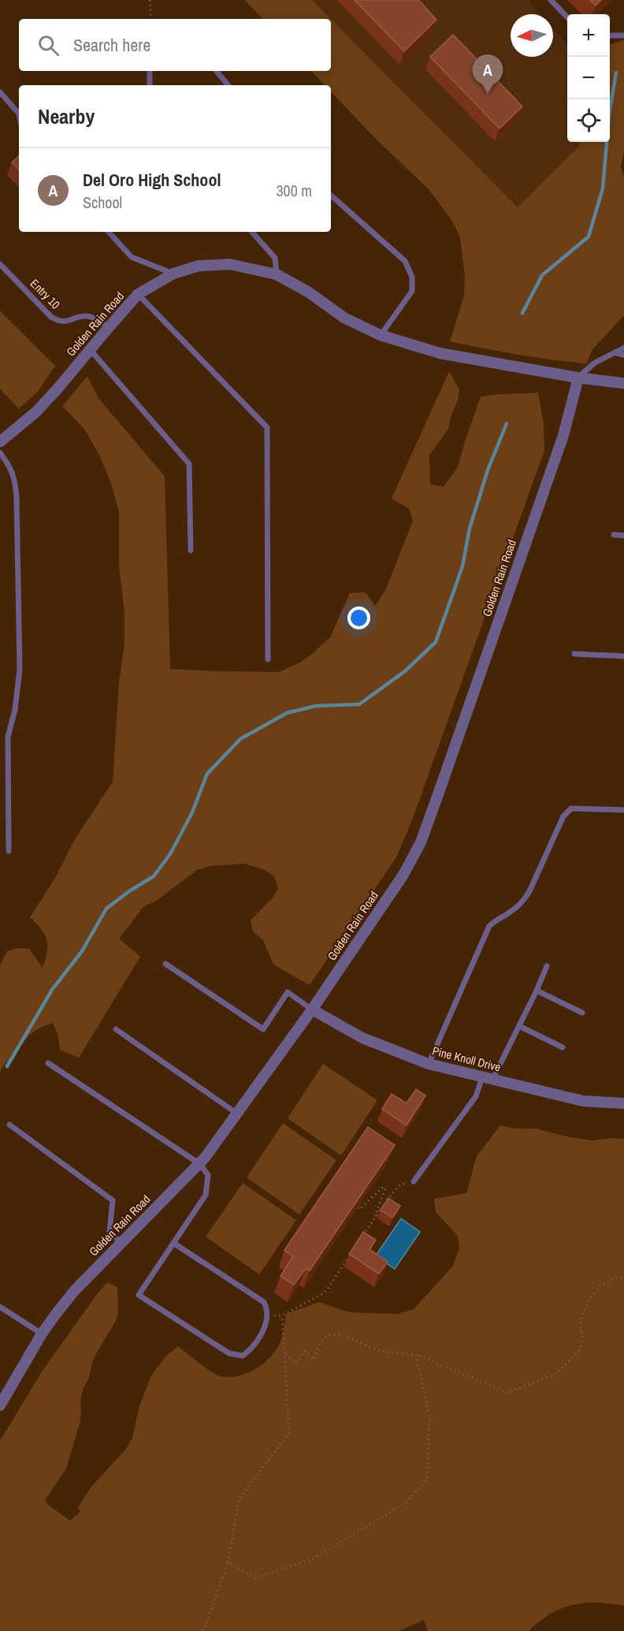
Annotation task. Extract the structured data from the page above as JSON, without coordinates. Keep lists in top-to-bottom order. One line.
{"streets":{"street":["Golden Rain Road","Pine Knoll Drive"],"lane":["Entry 10"]},"crossings":[["Entry 10","Golden Rain Road"],["Golden Rain Road","Pine Knoll Drive"]],"north":"left","page":{"map_buttons":["+","−"],"search":"Search here","pins":"A","heading":"Nearby","list":[{"mark":"A","name":"Del Oro High School","note":"School","value":"300 m"}]}}
